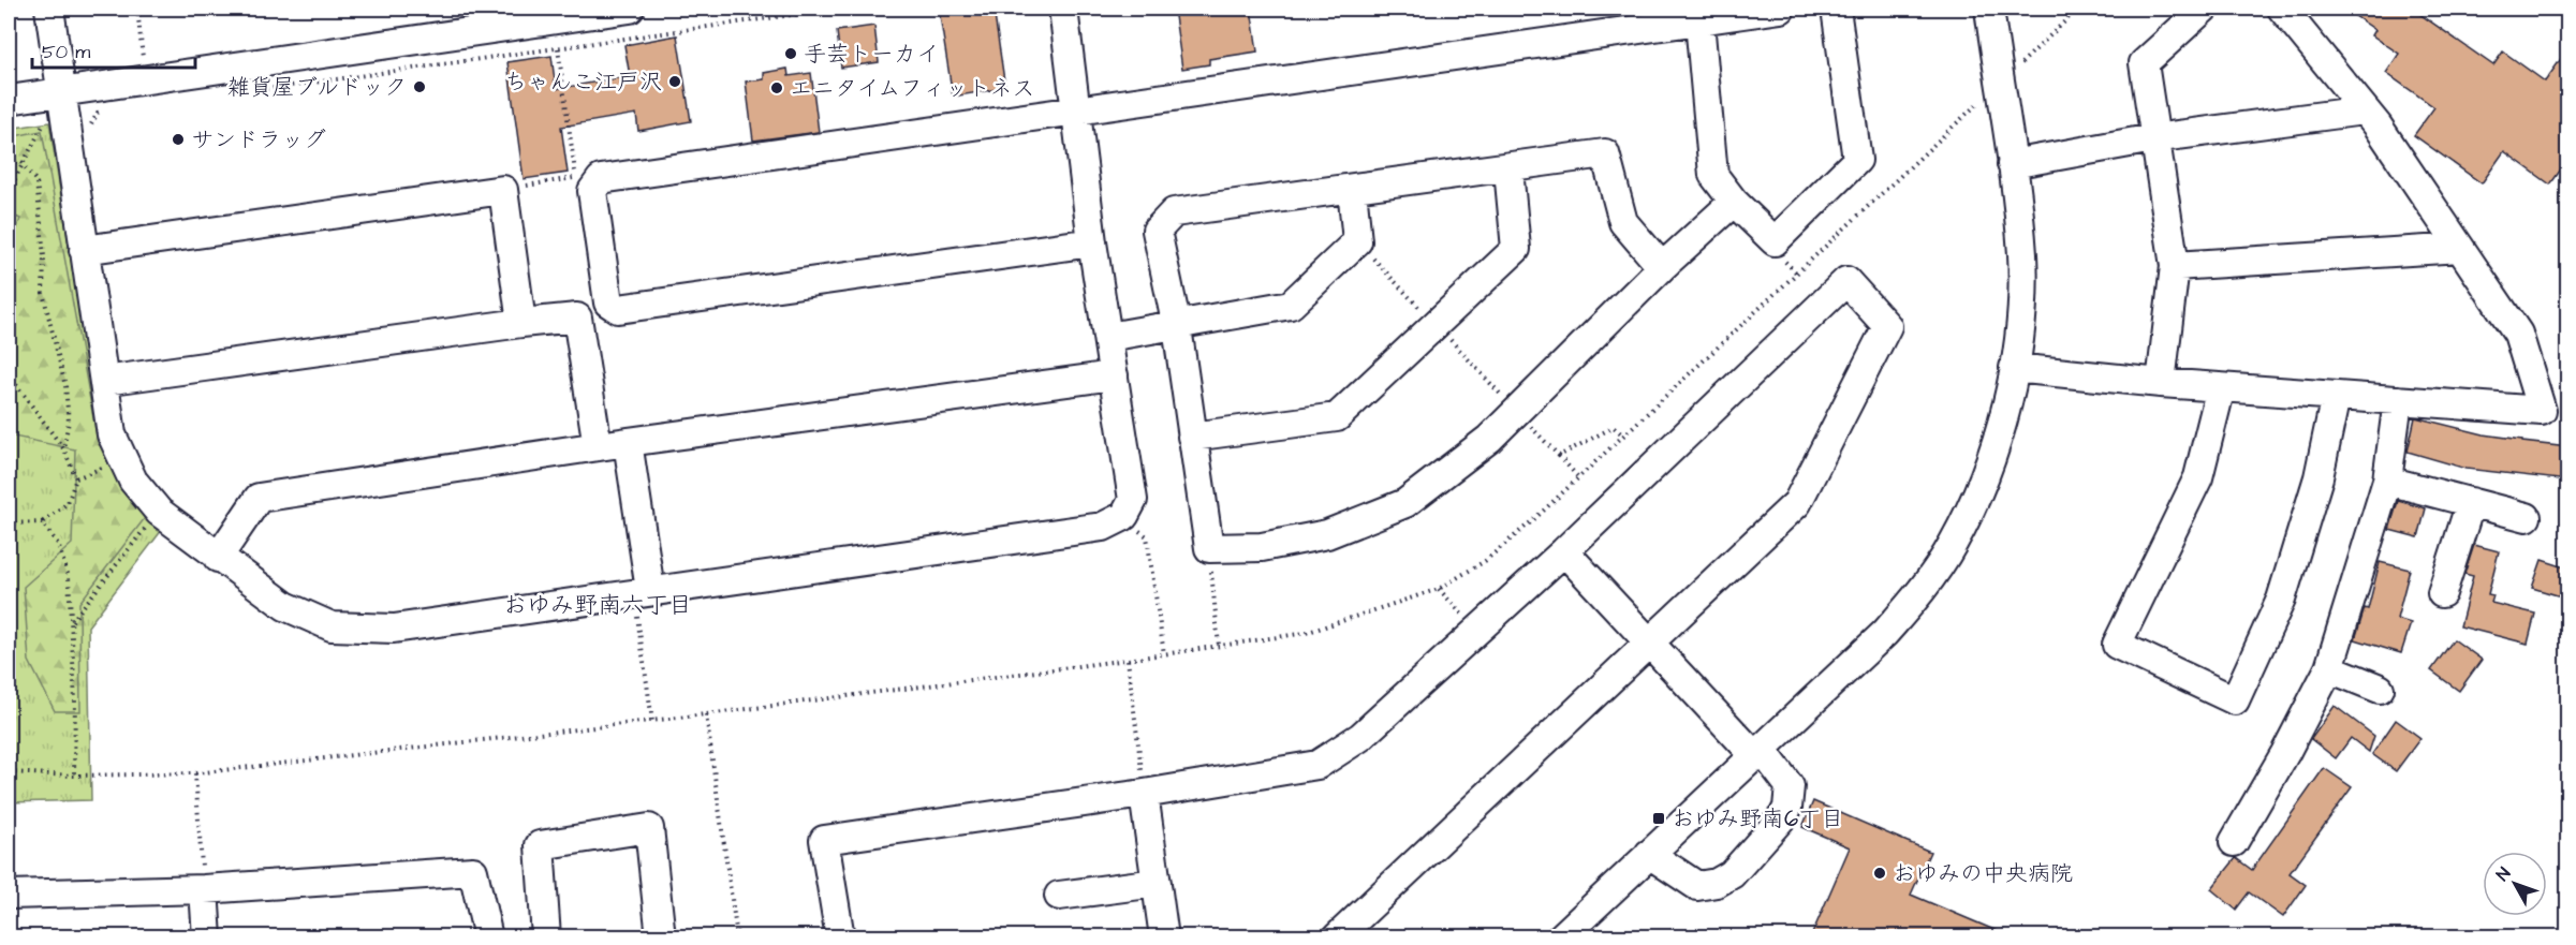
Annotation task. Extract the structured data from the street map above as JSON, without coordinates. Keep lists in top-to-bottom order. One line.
{"districts":["おゆみ野南六丁目"],"places":{"other":["手芸トーカイ","ちゃんこ江戸沢","雑貨屋ブルドック","エニタイムフィットネス","サンドラッグ","おゆみの中央病院"],"transit":["おゆみ野南6丁目"]},"scale_bar":"50 m","north":"top left"}
